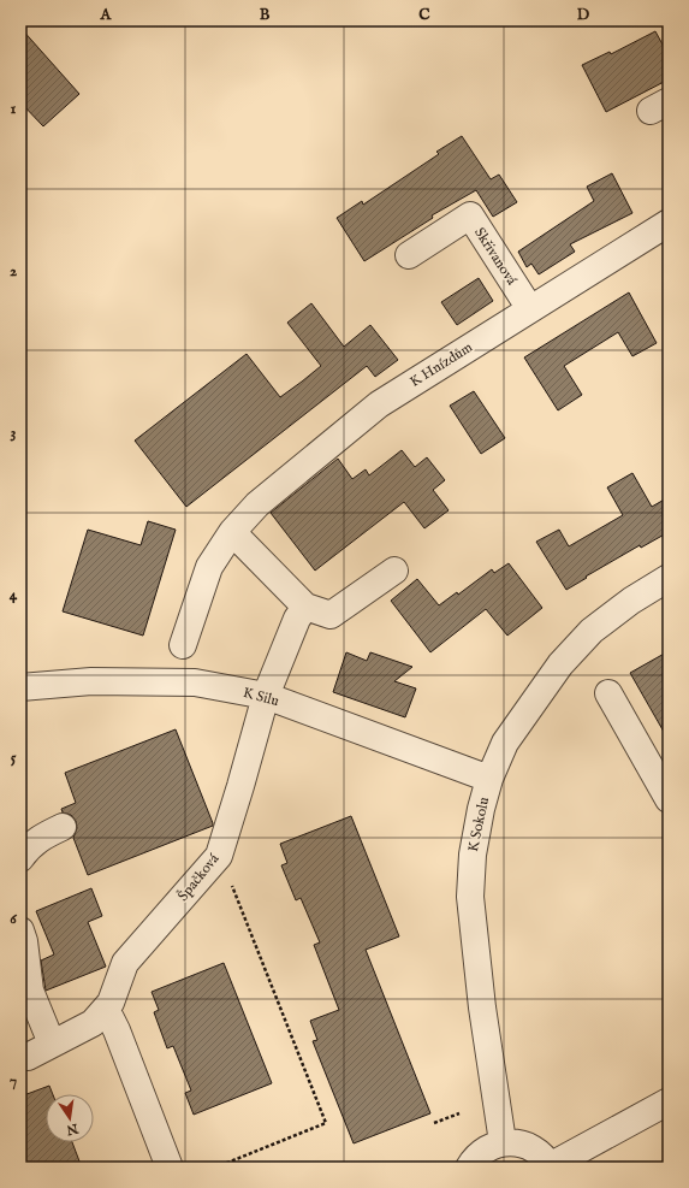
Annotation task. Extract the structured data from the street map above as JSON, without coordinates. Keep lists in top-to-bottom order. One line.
{"streets":{"street":["Skřivanová","K Hnízdům","K Silu","K Sokolu","Špačková"]},"crossings":[["Skřivanová","K Hnízdům"],["K Silu","K Sokolu"],["K Silu","Špačková"]],"north":"bottom","grid":{"columns":["A","B","C","D"],"rows":["1","2","3","4","5","6","7"]}}
